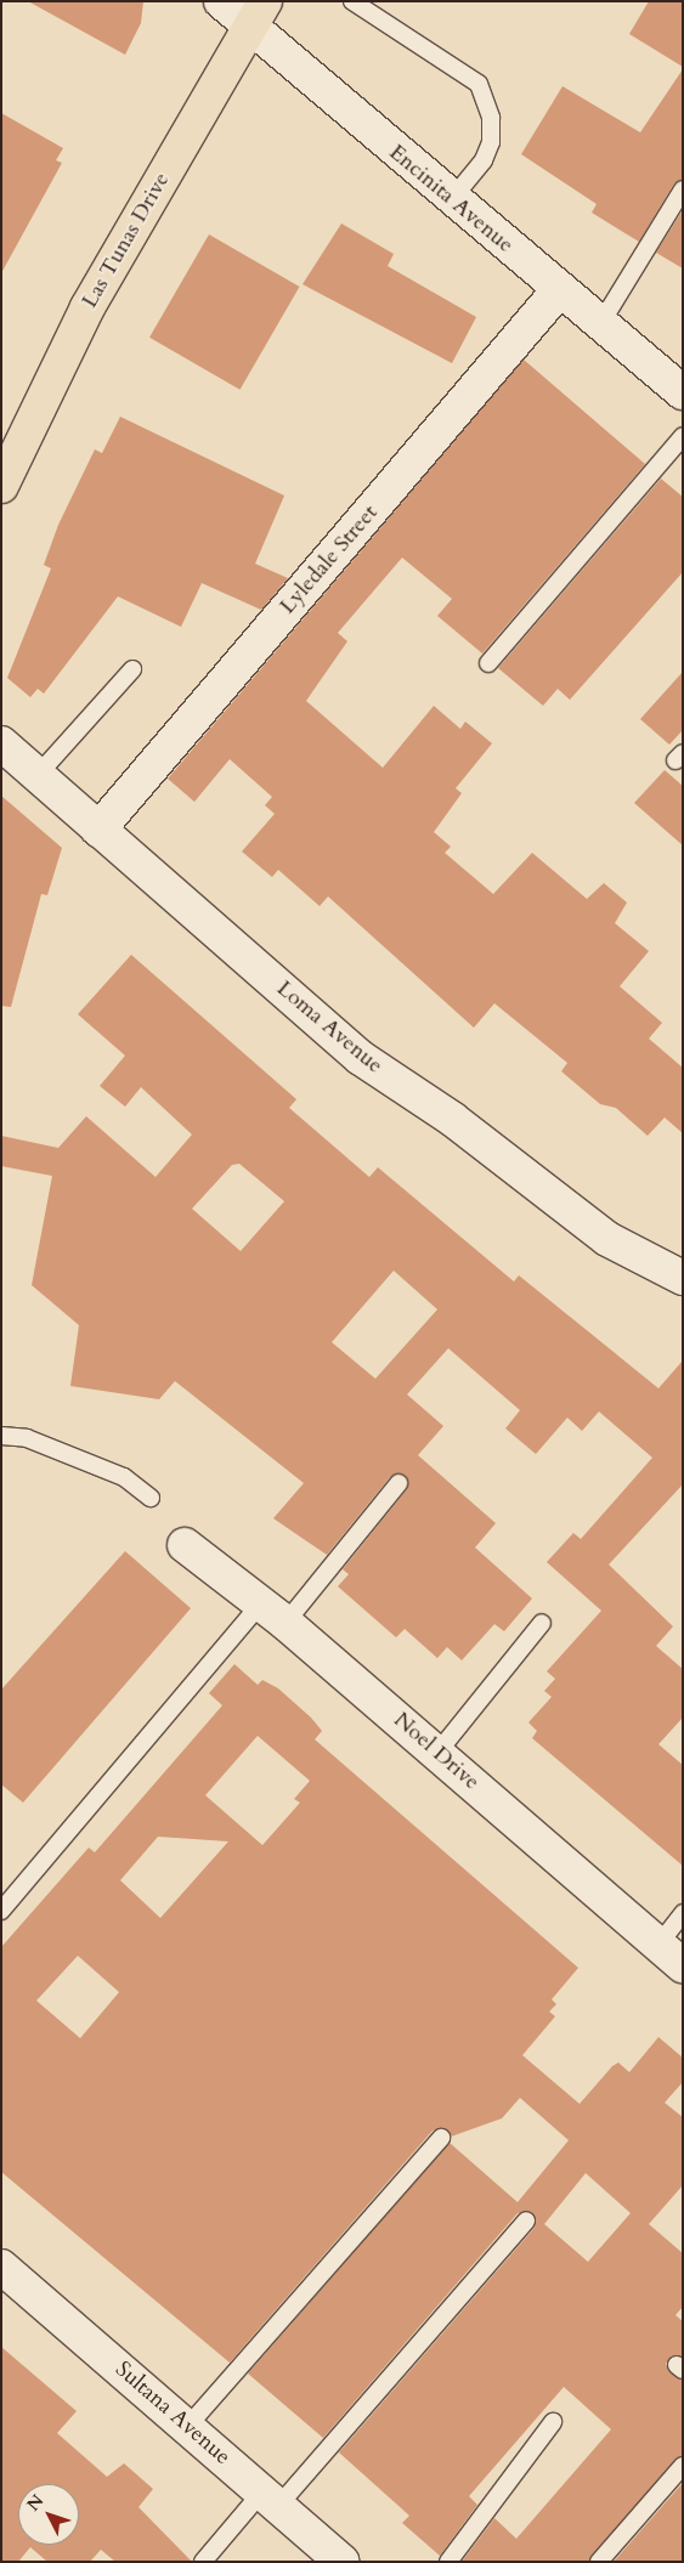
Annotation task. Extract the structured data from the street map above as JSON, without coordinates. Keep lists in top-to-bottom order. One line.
{"streets":{"main road":["Las Tunas Drive"],"street":["Encinita Avenue","Lyledale Street","Loma Avenue","Noel Drive","Sultana Avenue"]},"crossings":[["Encinita Avenue","Las Tunas Drive"],["Encinita Avenue","Lyledale Street"],["Lyledale Street","Loma Avenue"]],"north":"top left"}
